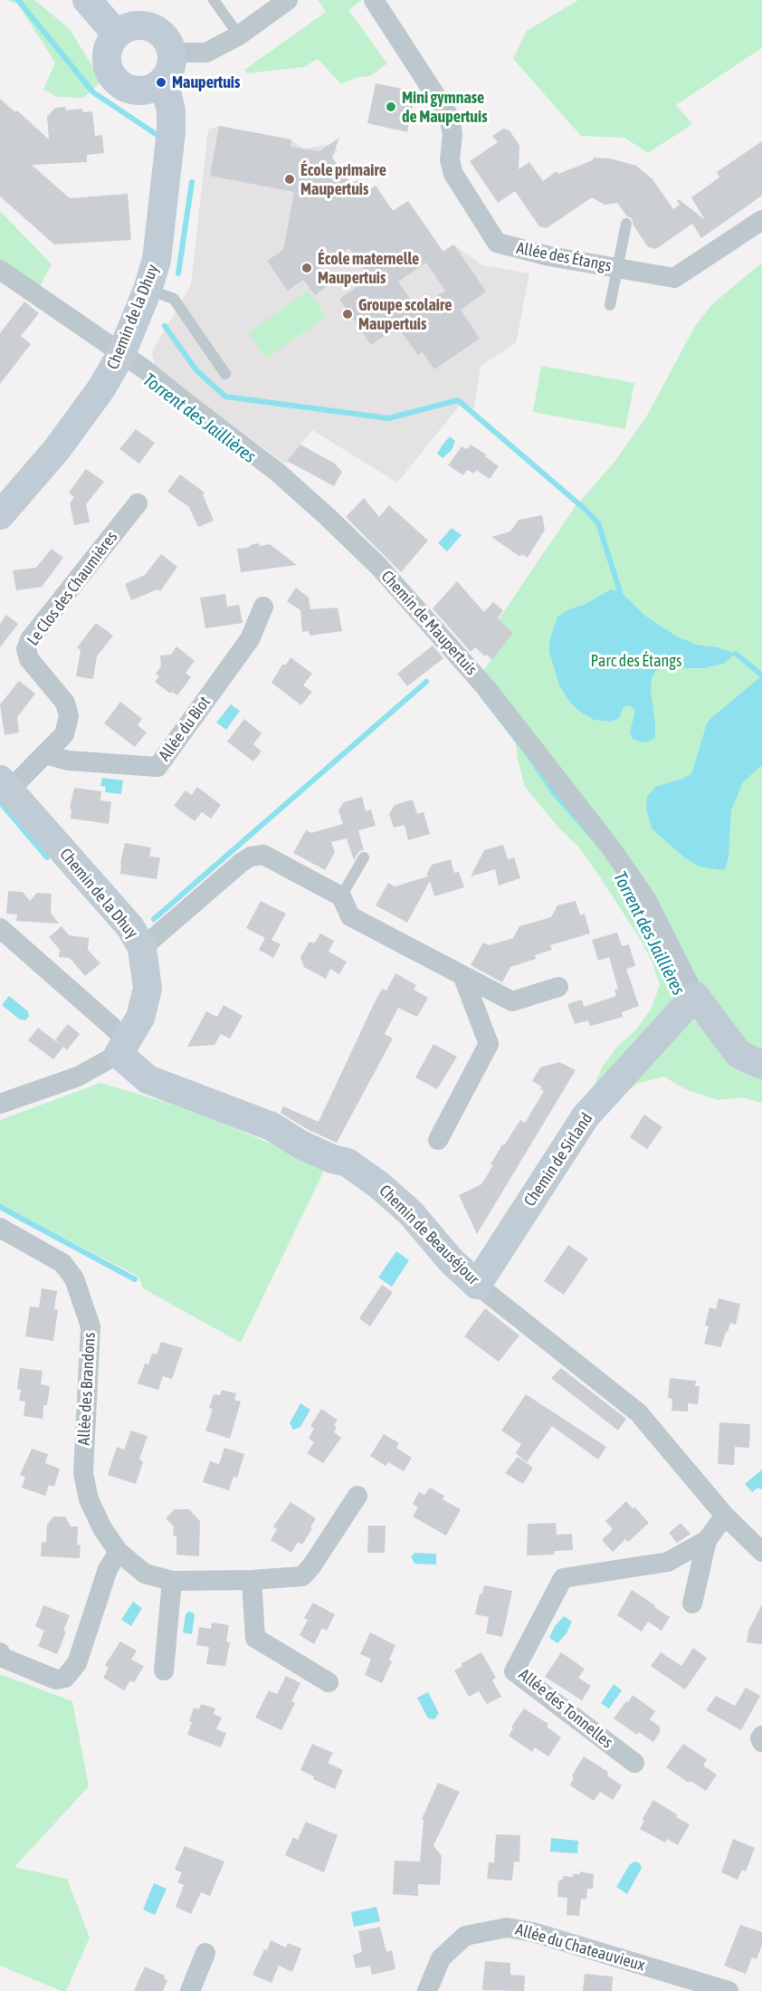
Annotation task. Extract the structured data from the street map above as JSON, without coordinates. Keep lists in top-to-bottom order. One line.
{"streets":{"street":["Allée des Étangs","Chemin de la Dhuy","Le Clos des Chaumières","Chemin de Maupertuis","Allée du Biot","Chemin de Sirland","Chemin de Beauséjour","Allée des Brandons","Allée des Tonnelles","Allée du Chateauvieux"]},"crossings":[["Chemin de la Dhuy","Chemin de Maupertuis"],["Chemin de la Dhuy","Chemin de Beauséjour"],["Le Clos des Chaumières","Allée du Biot"],["Chemin de Maupertuis","Chemin de Sirland"],["Chemin de Sirland","Chemin de Beauséjour"],["Chemin de Beauséjour","Allée des Tonnelles"]],"water":["Torrent des Jaillières"],"parks":["Parc des Étangs"],"places":["Maupertuis","Mini gymnase de Maupertuis","École primaire Maupertuis","École maternelle Maupertuis","Groupe scolaire Maupertuis"]}
